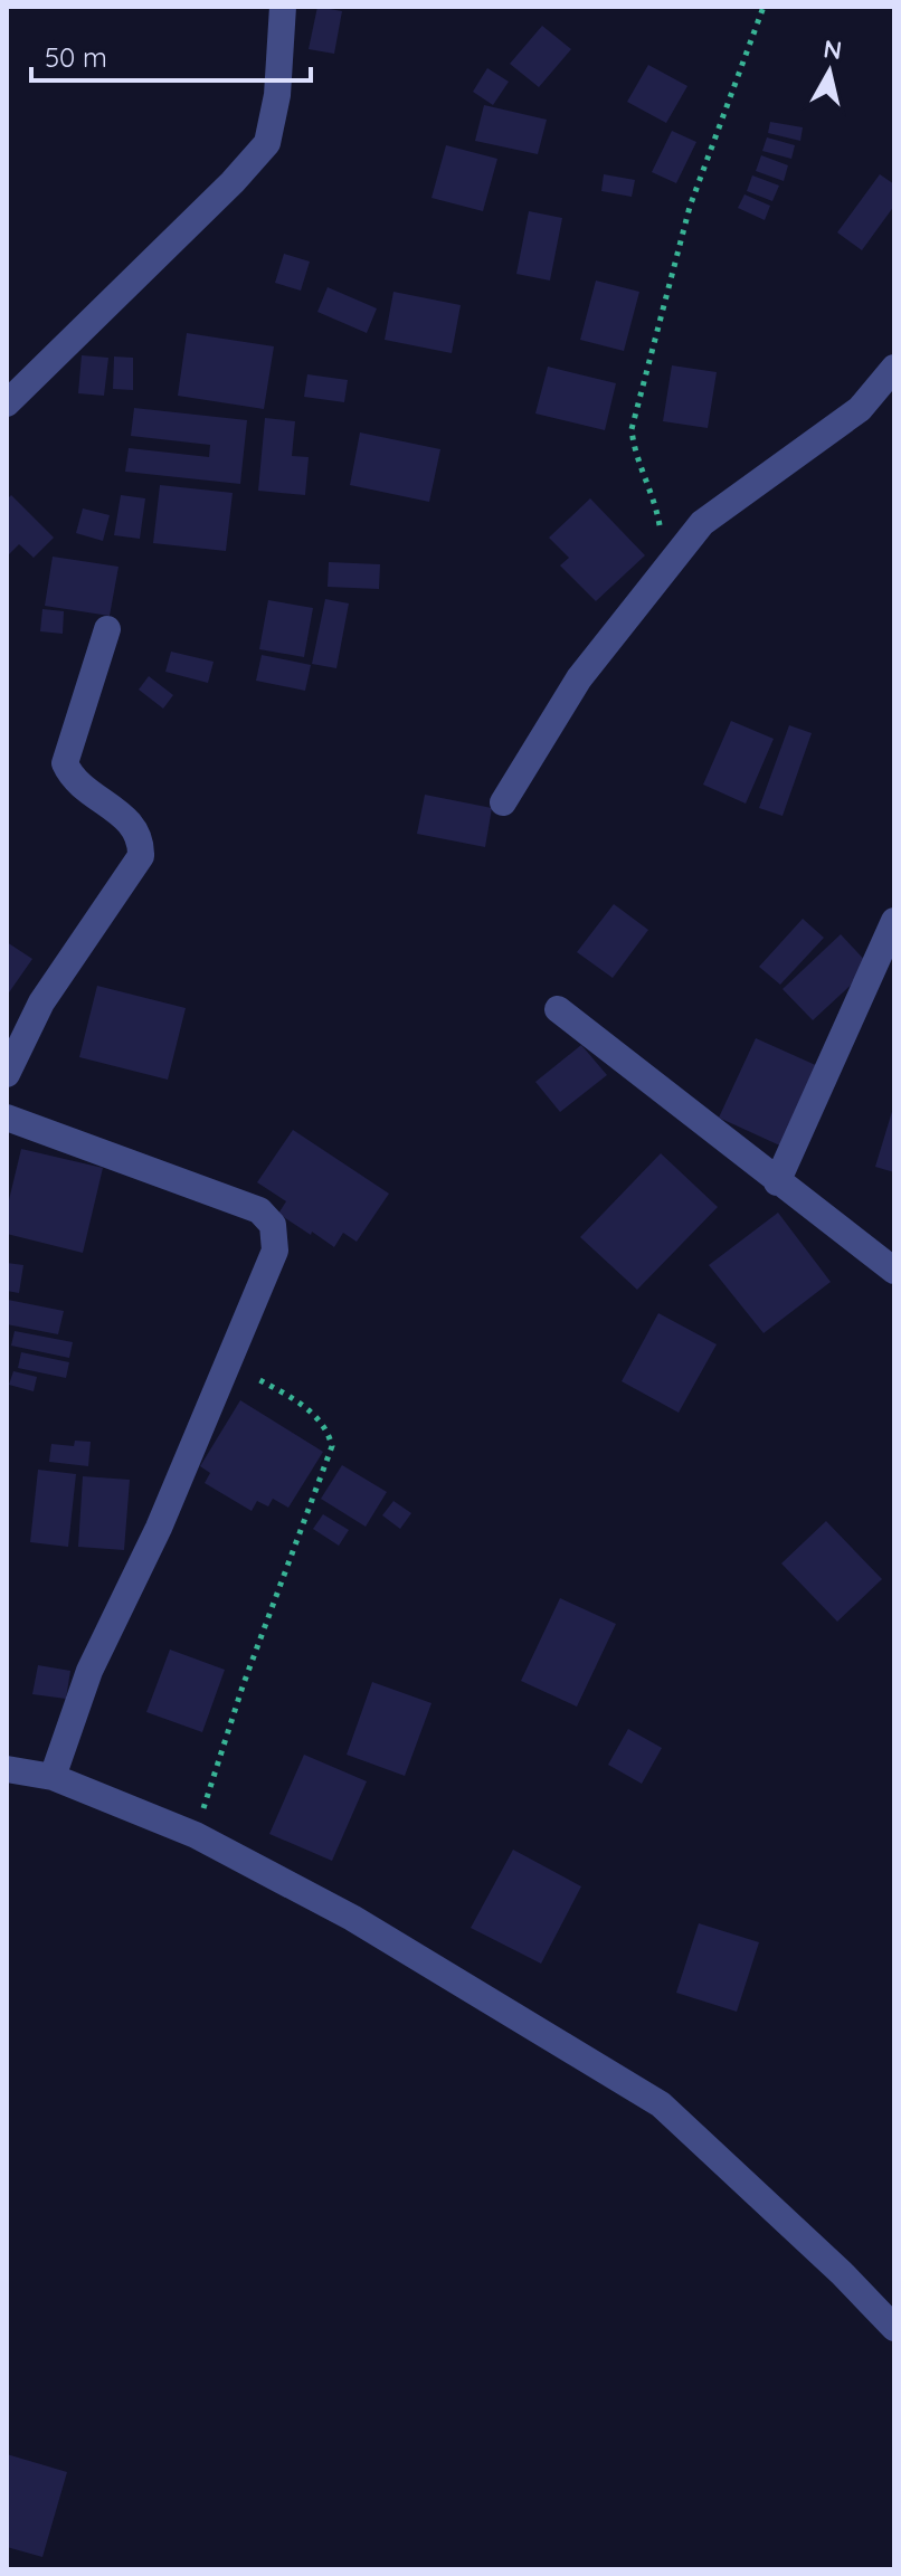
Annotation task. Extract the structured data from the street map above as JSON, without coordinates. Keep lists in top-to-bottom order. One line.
{"scale_bar":"50 m","north":"top"}
